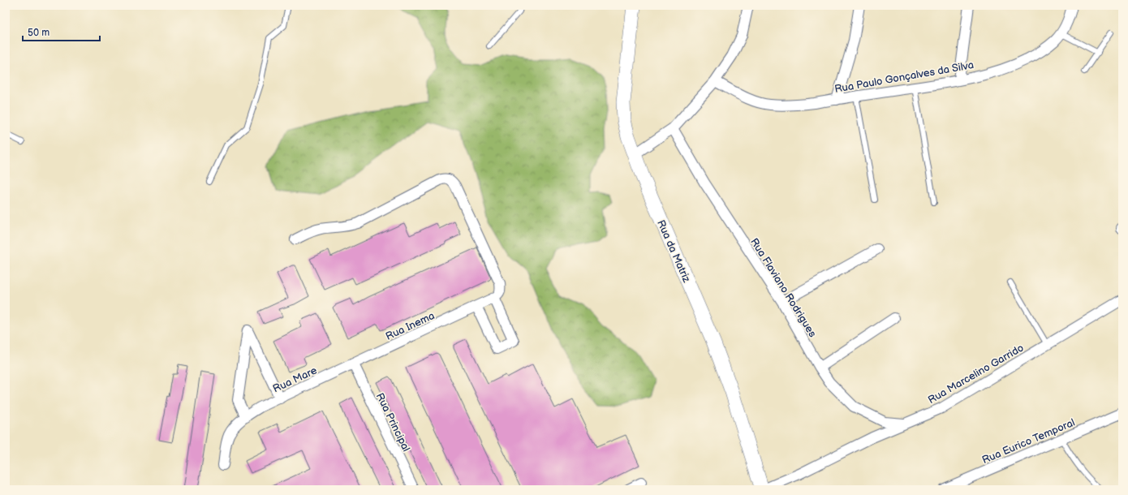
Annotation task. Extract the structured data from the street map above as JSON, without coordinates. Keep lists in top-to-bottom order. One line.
{"streets":{"main road":["Rua da Matriz"],"street":["Rua Paulo Gonçalves da Silva","Rua Flaviano Rodrigues","Rua Inema","Rua Marcelino Garrido","Rua Mare","Rua Principal","Rua Eurico Temporal"]},"crossings":[["Rua da Matriz","Rua Marcelino Garrido"],["Rua Flaviano Rodrigues","Rua Marcelino Garrido"],["Rua Inema","Rua Mare"],["Rua Inema","Rua Principal"],["Rua Mare","Rua Principal"]],"scale_bar":"50 m"}
